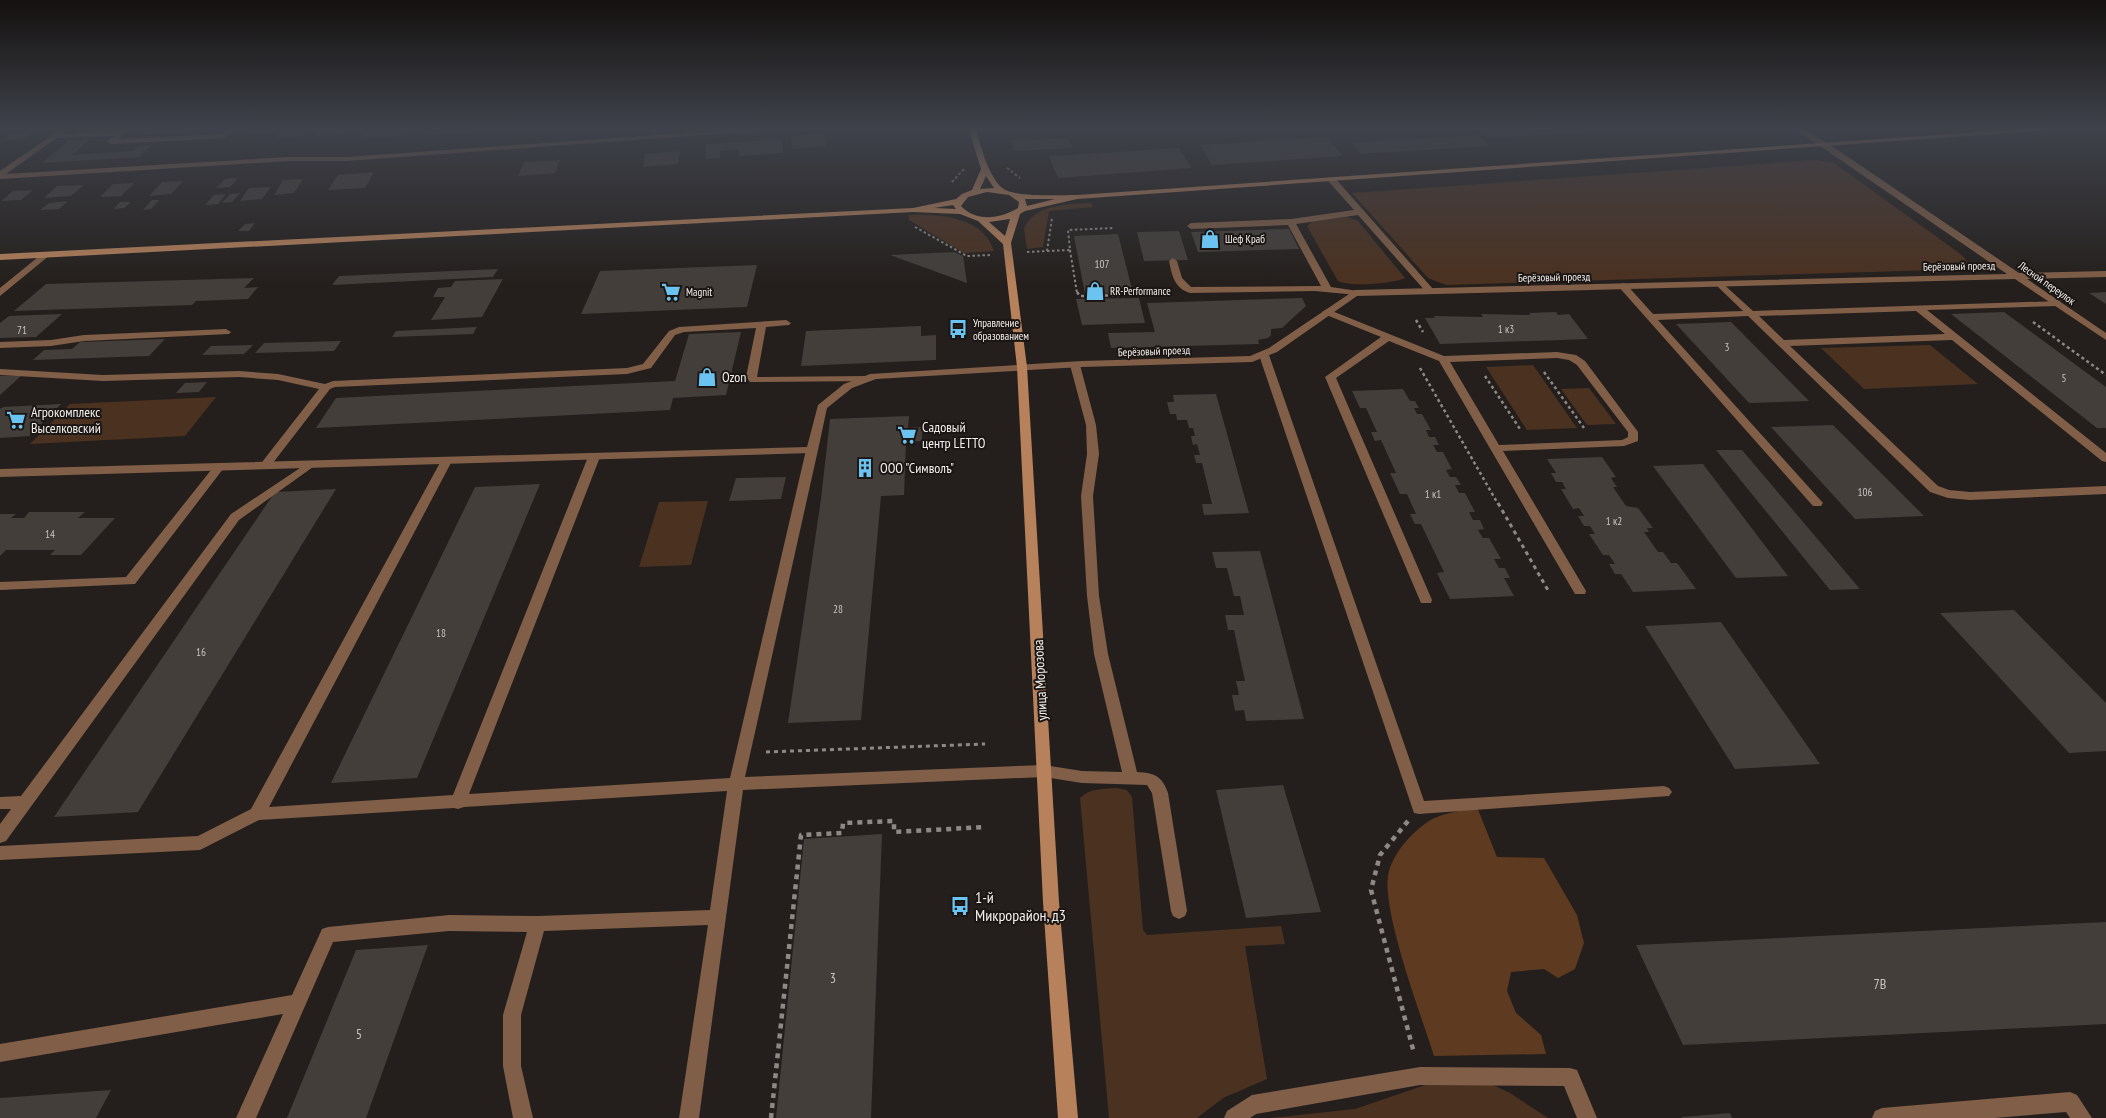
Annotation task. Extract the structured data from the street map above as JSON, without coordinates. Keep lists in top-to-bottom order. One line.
{"streets":{"street":["Берёзовый проезд","Лесной переулок","улица Морозова"]},"crossings":[["Берёзовый проезд","Лесной переулок"],["Берёзовый проезд","улица Морозова"]],"places":{"shop":["Шеф Краб","RR-Performance","Ozon"],"supermarket":["Magnit","Агрокомплекс Выселковский","Садовый центр LETTO"],"bus stop":["Управление образованием","1-й Микрорайон, д3"],"building":["ООО \"Символъ\""]},"house_numbers":["107","1 к3","71","3","5","106","1 к1","1 к2","14","28","18","16","3","7В","5"]}
